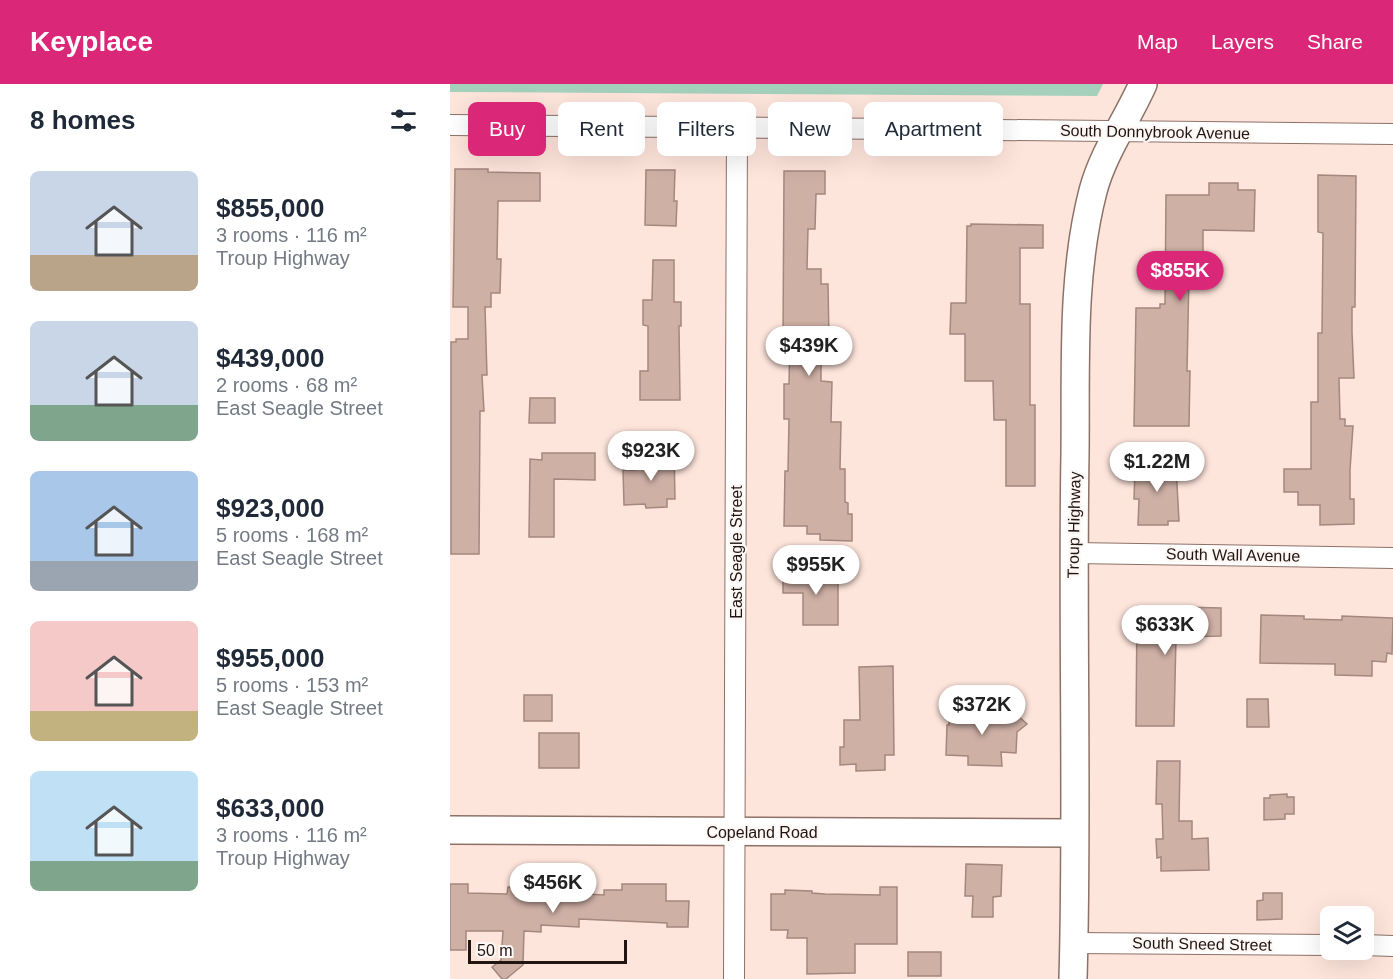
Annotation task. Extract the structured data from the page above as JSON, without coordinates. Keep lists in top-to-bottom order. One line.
{"streets":{"main road":["Troup Highway","Copeland Road"],"street":["South Donnybrook Avenue","East Seagle Street","South Wall Avenue","South Sneed Street"]},"crossings":[["South Donnybrook Avenue","Troup Highway"],["Troup Highway","South Wall Avenue"],["Troup Highway","Copeland Road"],["Troup Highway","South Sneed Street"],["East Seagle Street","Copeland Road"]],"scale_bar":"50 m","page":{"header":"Keyplace","nav":["Map","Layers","Share"],"heading":"8 homes","chip":["Buy","Rent","Filters","New","Apartment"],"list":[{"name":"$855,000","note":"3 rooms · 116 m² · Troup Highway"},{"name":"$439,000","note":"2 rooms · 68 m² · East Seagle Street"},{"name":"$923,000","note":"5 rooms · 168 m² · East Seagle Street"},{"name":"$955,000","note":"5 rooms · 153 m² · East Seagle Street"},{"name":"$633,000","note":"3 rooms · 116 m² · Troup Highway"}],"price":["$855K","$439K","$923K","$1.22M","$955K","$633K","$372K","$456K"],"scale":"50 m"}}
